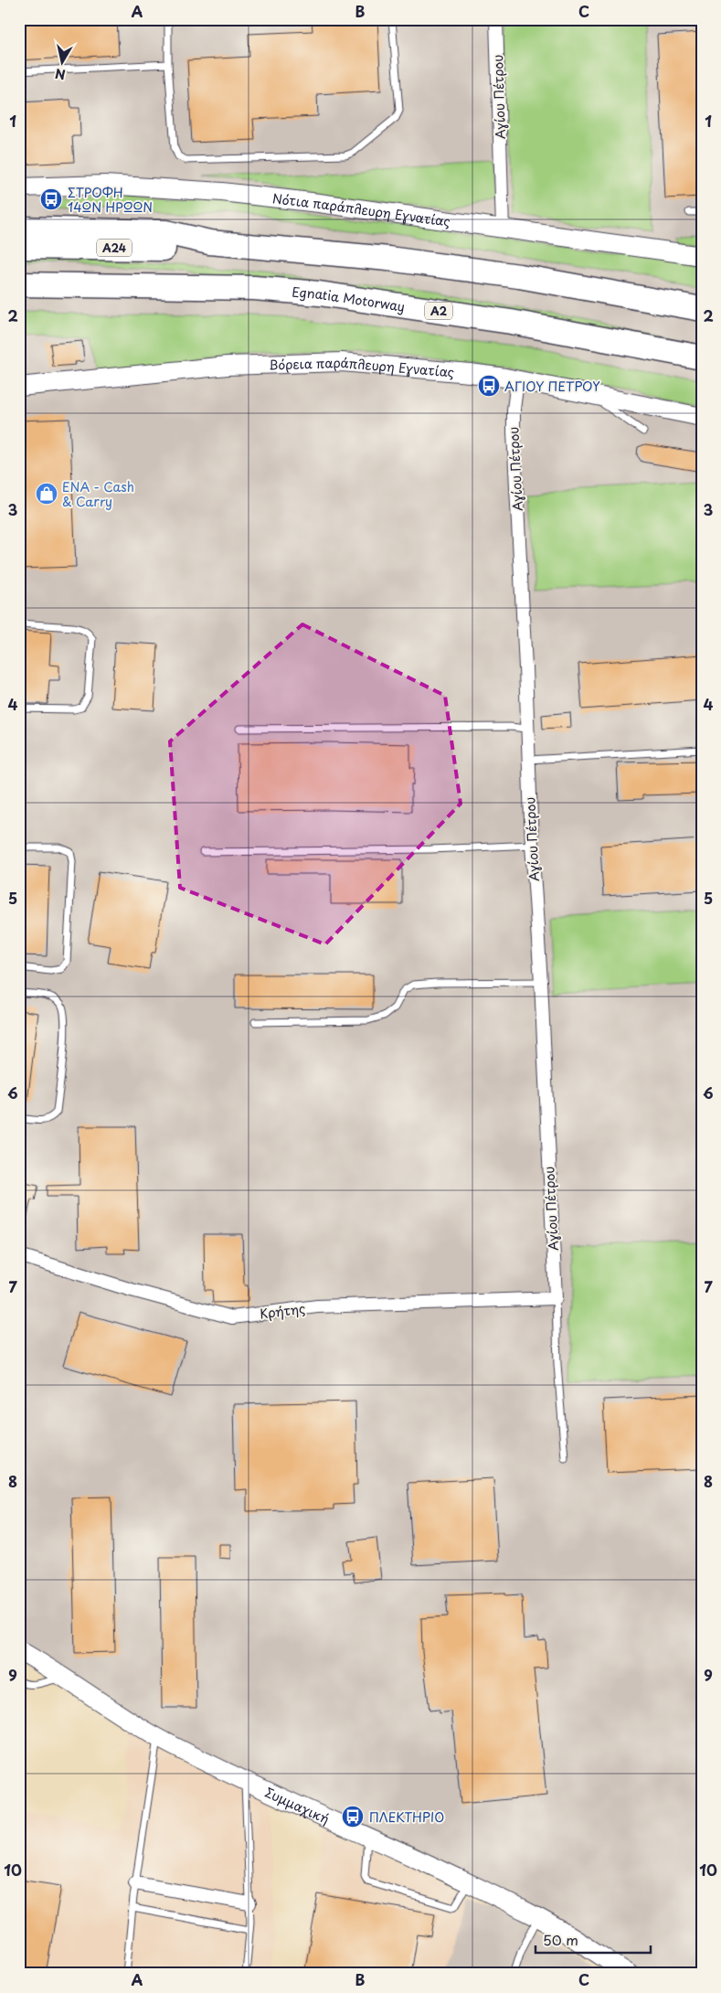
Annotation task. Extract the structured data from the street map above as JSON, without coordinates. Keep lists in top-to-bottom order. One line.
{"streets":{"highway":["Α24","Egnatia Motorway","Α2"],"street":["Αγίου Πέτρου","Νότια παράπλευρη Εγνατίας","Βόρεια παράπλευρη Εγνατίας","Κρήτης","Συμμαχική"]},"crossings":[["Αγίου Πέτρου","Νότια παράπλευρη Εγνατίας"],["Αγίου Πέτρου","Βόρεια παράπλευρη Εγνατίας"],["Αγίου Πέτρου","Κρήτης"]],"places":{"bus stop":["ΣΤΡΟΦΗ 14ΩΝ ΗΡΩΩΝ","ΑΓΙΟΥ ΠΕΤΡΟΥ","ΠΛΕΚΤΗΡΙΟ"],"shop":["ENA - Cash & Carry"]},"scale_bar":"50 m","north":"bottom","grid":{"columns":["A","B","C"],"rows":["1","2","3","4","5","6","7","8","9","10"]}}
